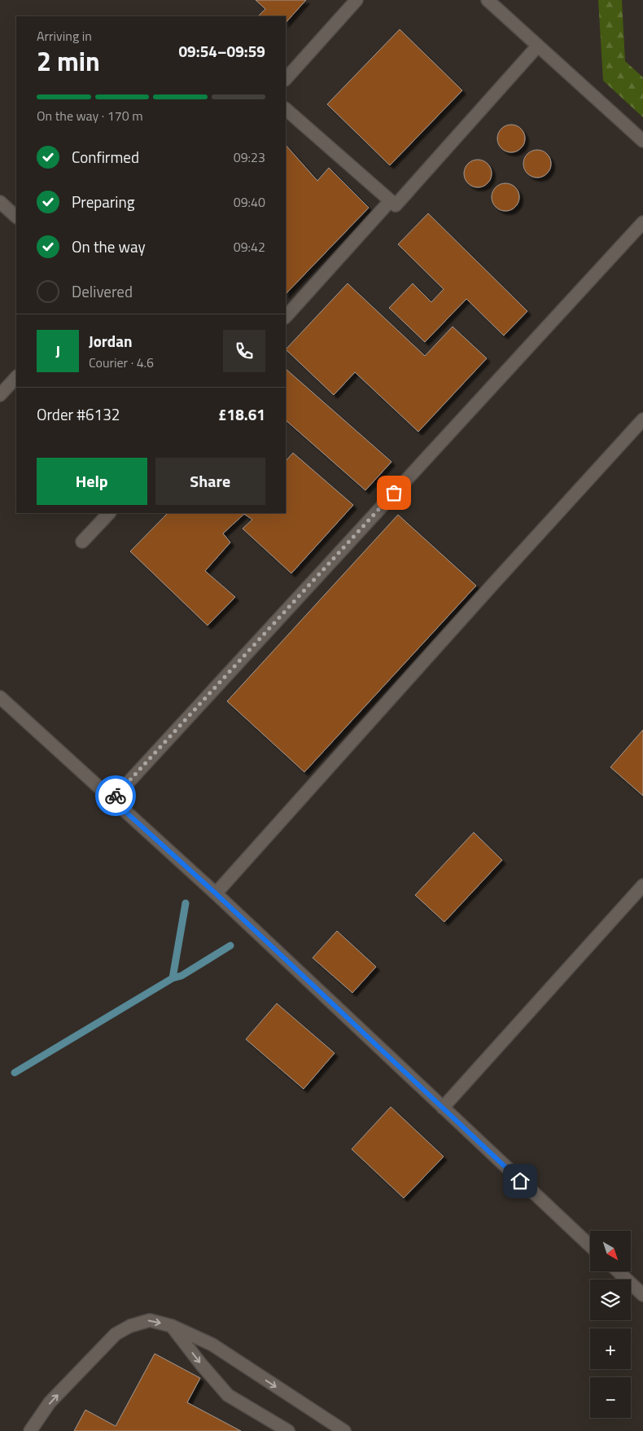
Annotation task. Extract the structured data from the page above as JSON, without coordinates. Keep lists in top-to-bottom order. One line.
{"north":"bottom right","page":{"heading":["2 min","Arriving in","09:54–09:59"],"panel":["Jordan","Courier · 4.6","Order #6132","£18.61"],"bar":"On the way · 170 m","list":[["Confirmed","09:23"],["Preparing","09:40"],["On the way","09:42"],"Delivered"],"round":"J","buttons":["Help","Share"],"map_buttons":["+","−"]}}
